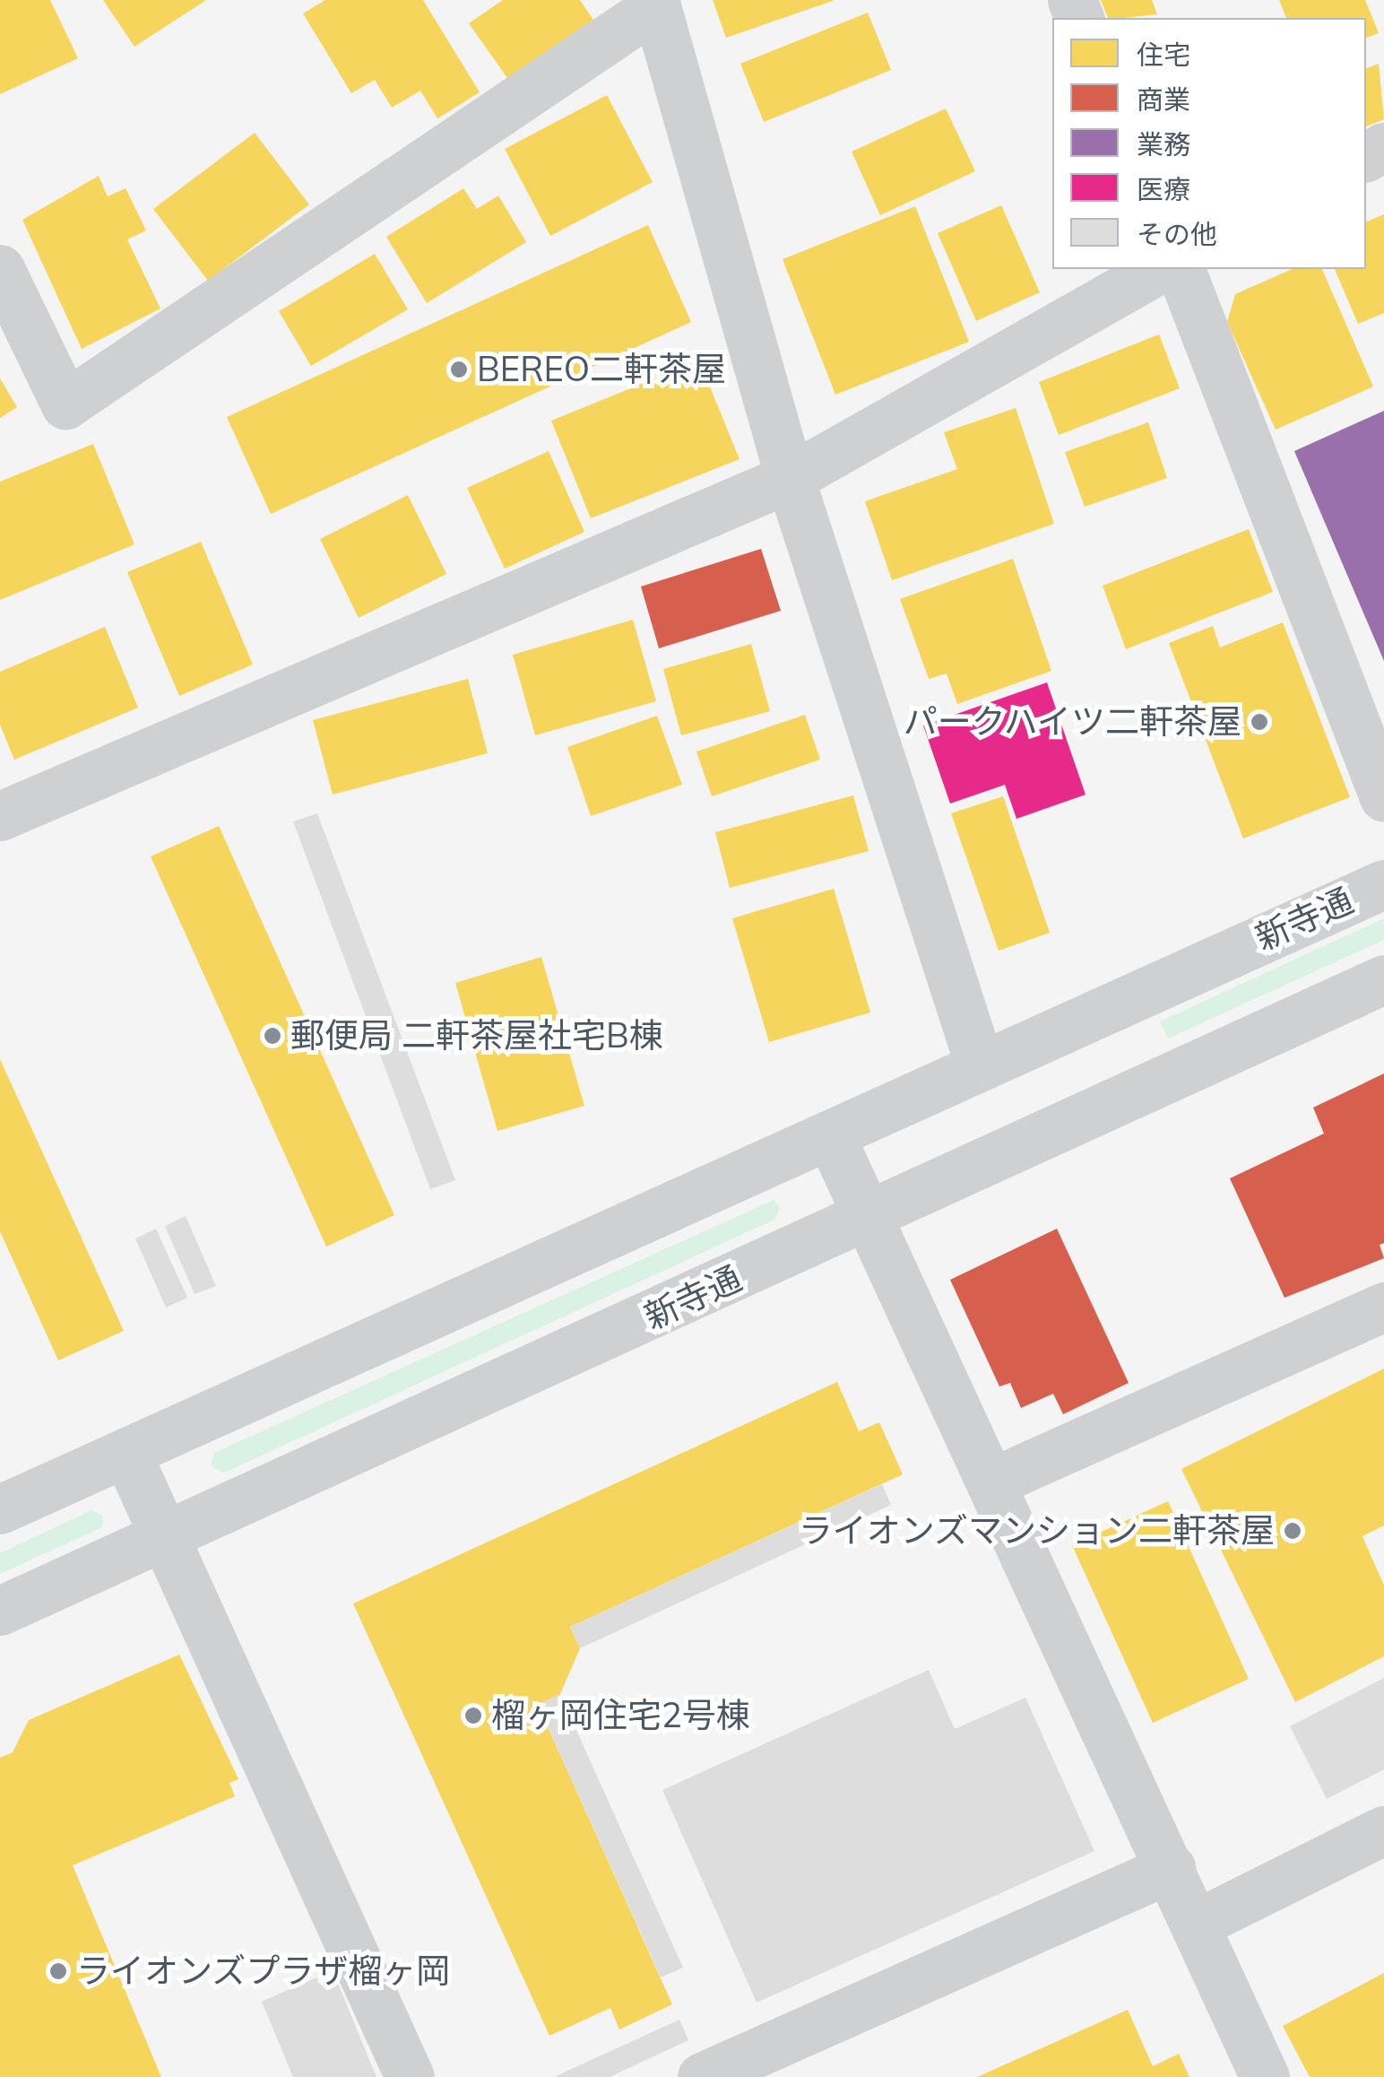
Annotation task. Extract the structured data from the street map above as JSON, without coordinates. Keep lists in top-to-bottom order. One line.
{"streets":{"street":["新寺通"]},"places":["BEREO二軒茶屋","パークハイツ二軒茶屋","郵便局 二軒茶屋社宅B棟","ライオンズマンション二軒茶屋","榴ヶ岡住宅2号棟","ライオンズプラザ榴ヶ岡"],"legend":["住宅","商業","業務","医療","その他"]}
